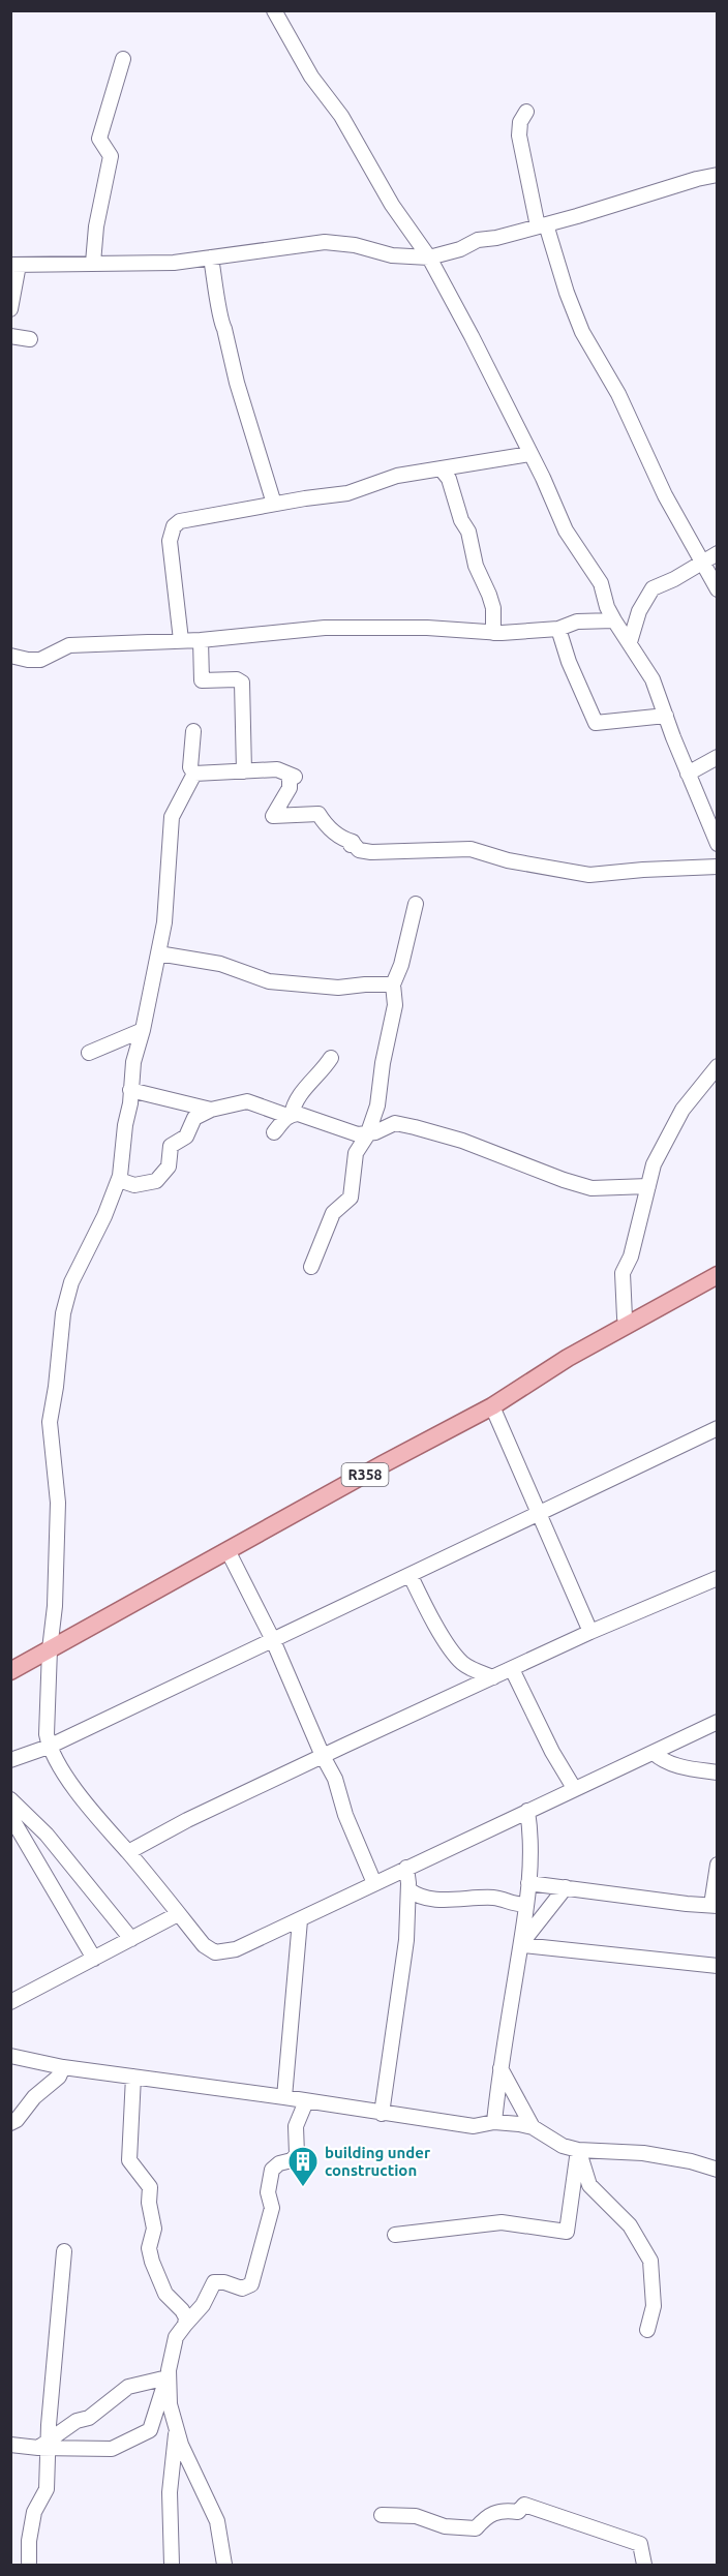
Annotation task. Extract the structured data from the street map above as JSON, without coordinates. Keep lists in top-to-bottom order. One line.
{"streets":{"main road":["R358"]},"places":{"building":["building under construction"]}}
